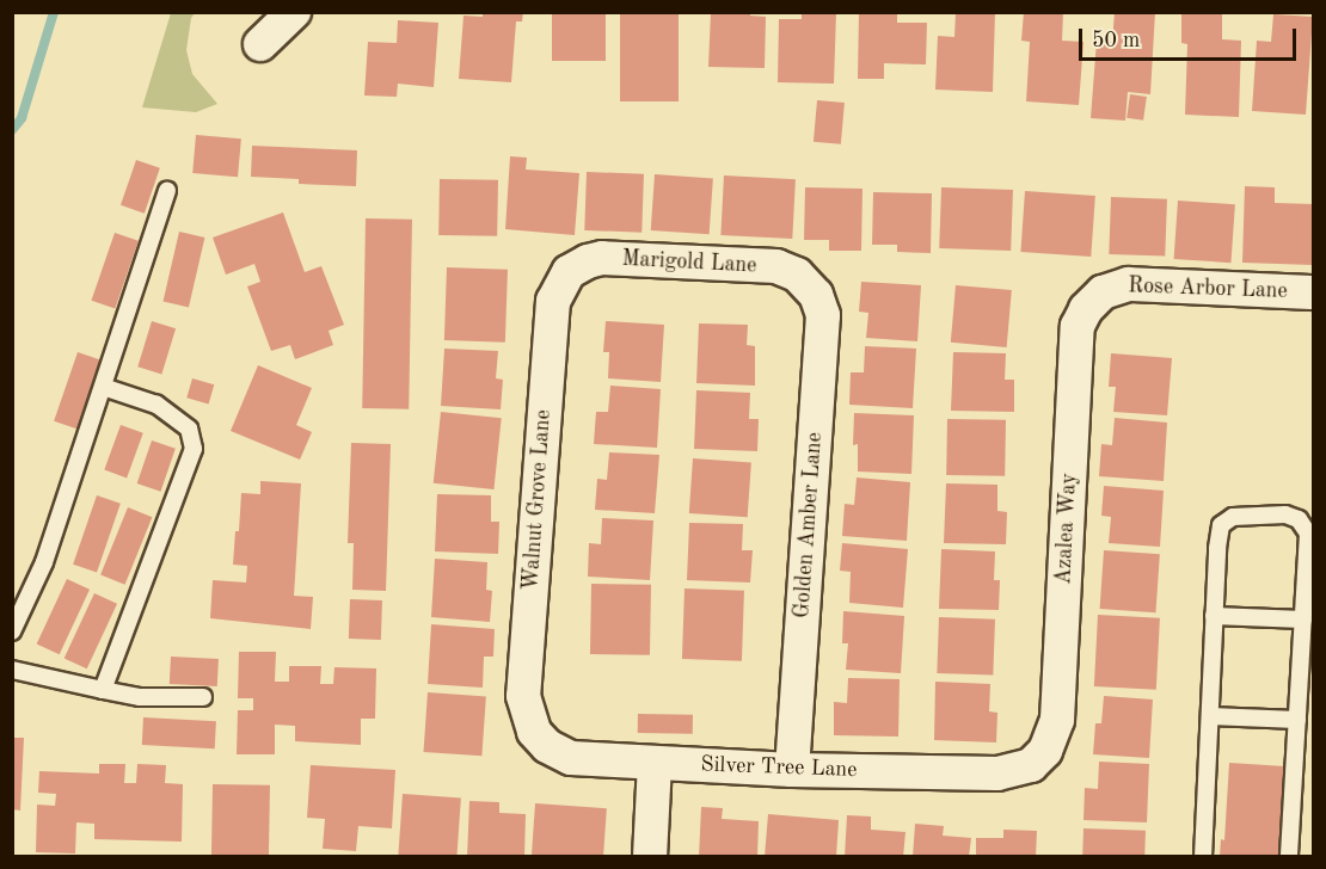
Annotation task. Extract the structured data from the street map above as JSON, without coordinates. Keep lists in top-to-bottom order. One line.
{"streets":{"street":["Marigold Lane","Rose Arbor Lane","Walnut Grove Lane","Golden Amber Lane","Azalea Way","Silver Tree Lane"]},"crossings":[["Marigold Lane","Walnut Grove Lane"],["Marigold Lane","Golden Amber Lane"],["Rose Arbor Lane","Azalea Way"],["Walnut Grove Lane","Silver Tree Lane"],["Golden Amber Lane","Silver Tree Lane"],["Azalea Way","Silver Tree Lane"]],"scale_bar":"50 m"}
